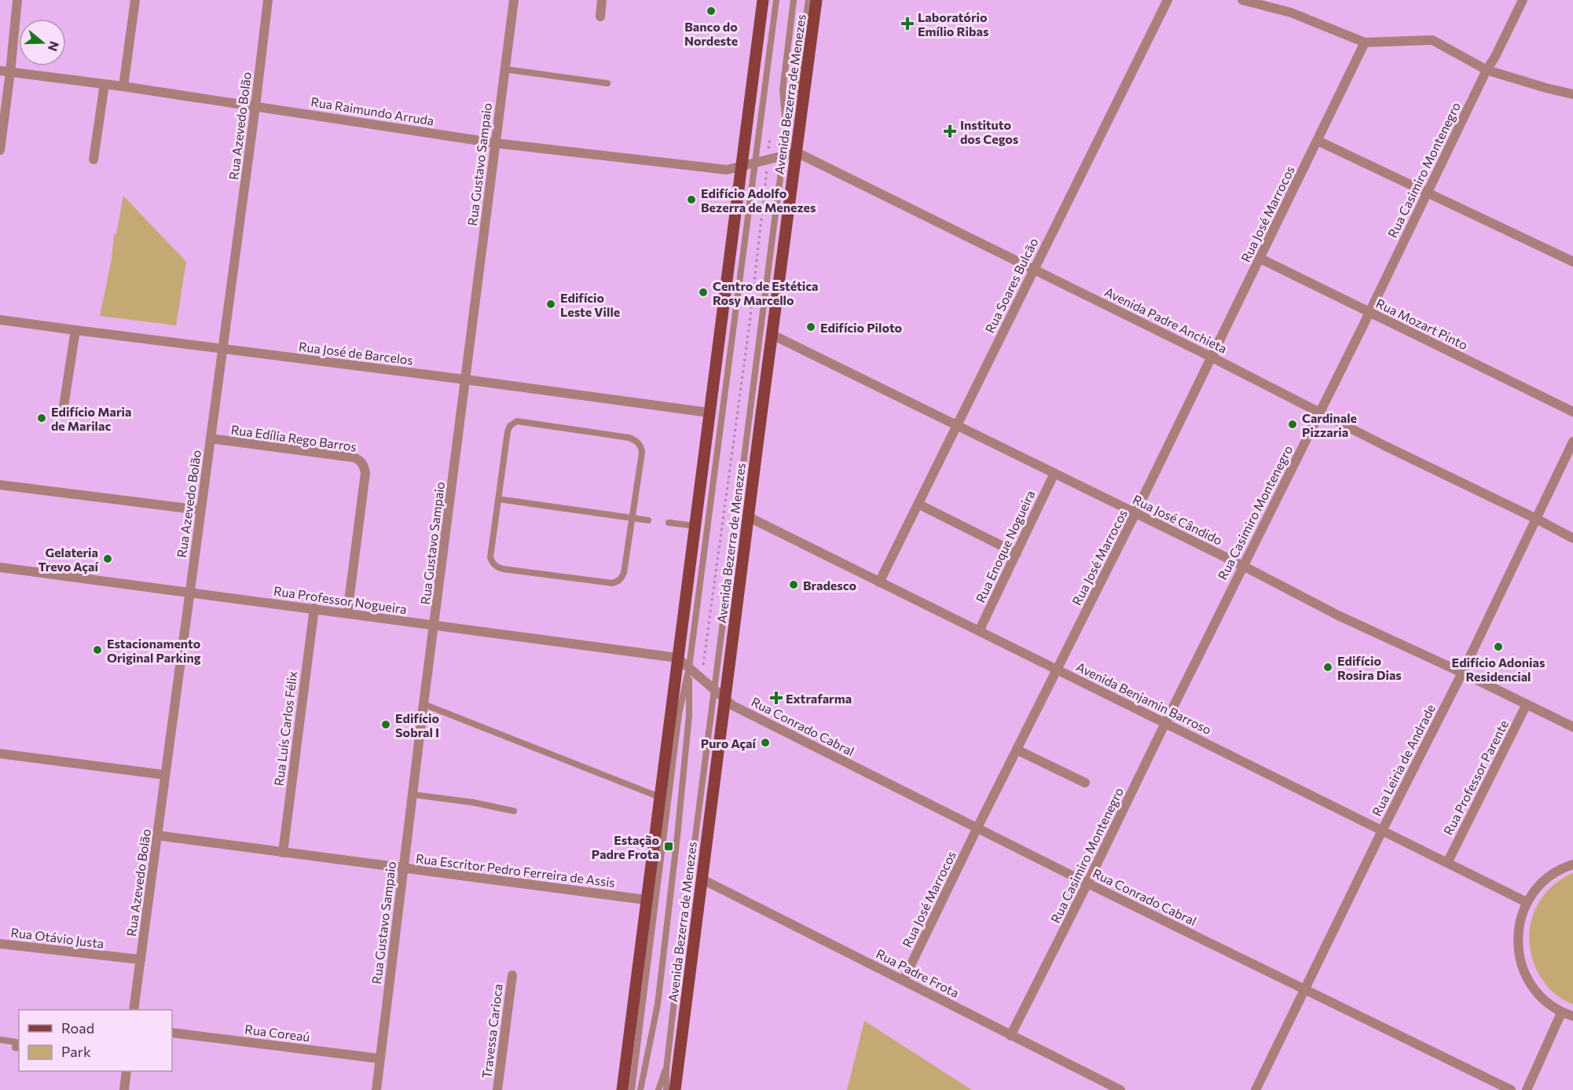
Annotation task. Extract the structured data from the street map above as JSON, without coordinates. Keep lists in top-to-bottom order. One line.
{"streets":{"main road":["Avenida Bezerra de Menezes"],"street":["Rua Raimundo Arruda","Rua Azevedo Bolão","Rua Gustavo Sampaio","Rua Casimiro Montenegro","Rua José Marrocos","Rua Soares Bulcão","Avenida Padre Anchieta","Rua Mozart Pinto","Rua José de Barcelos","Rua Edília Rego Barros","Rua José Cândido","Rua Enoque Nogueira","Rua Professor Nogueira","Avenida Benjamin Barroso","Rua Conrado Cabral","Rua Luís Carlos Félix","Rua Leiria de Andrade","Rua Professor Parente","Rua Escritor Pedro Ferreira de Assis","Rua Otávio Justa","Rua Padre Frota","Travessa Carioca","Rua Coreaú"]},"crossings":[["Avenida Bezerra de Menezes","Avenida Padre Anchieta"],["Avenida Bezerra de Menezes","Rua José Cândido"],["Avenida Bezerra de Menezes","Avenida Benjamin Barroso"],["Avenida Bezerra de Menezes","Rua Conrado Cabral"],["Avenida Bezerra de Menezes","Rua Padre Frota"],["Rua Raimundo Arruda","Rua Azevedo Bolão"],["Rua Raimundo Arruda","Rua Gustavo Sampaio"],["Rua Azevedo Bolão","Rua José de Barcelos"],["Rua Azevedo Bolão","Rua Edília Rego Barros"],["Rua Azevedo Bolão","Rua Professor Nogueira"],["Rua Azevedo Bolão","Rua Escritor Pedro Ferreira de Assis"],["Rua Azevedo Bolão","Rua Otávio Justa"],["Rua Gustavo Sampaio","Rua José de Barcelos"],["Rua Gustavo Sampaio","Rua Professor Nogueira"],["Rua Gustavo Sampaio","Rua Escritor Pedro Ferreira de Assis"],["Rua Gustavo Sampaio","Rua Coreaú"],["Rua Casimiro Montenegro","Avenida Padre Anchieta"],["Rua Casimiro Montenegro","Rua Mozart Pinto"],["Rua Casimiro Montenegro","Rua José Cândido"],["Rua Casimiro Montenegro","Avenida Benjamin Barroso"],["Rua Casimiro Montenegro","Rua Conrado Cabral"],["Rua Casimiro Montenegro","Rua Padre Frota"],["Rua José Marrocos","Avenida Padre Anchieta"],["Rua José Marrocos","Rua Mozart Pinto"],["Rua José Marrocos","Rua José Cândido"],["Rua José Marrocos","Avenida Benjamin Barroso"],["Rua José Marrocos","Rua Conrado Cabral"],["Rua José Marrocos","Rua Padre Frota"],["Rua Soares Bulcão","Avenida Padre Anchieta"],["Rua Soares Bulcão","Rua José Cândido"],["Rua Soares Bulcão","Avenida Benjamin Barroso"],["Avenida Padre Anchieta","Rua Leiria de Andrade"],["Rua Edília Rego Barros","Rua Professor Nogueira"],["Rua José Cândido","Rua Enoque Nogueira"],["Rua José Cândido","Rua Leiria de Andrade"],["Rua José Cândido","Rua Professor Parente"],["Rua Enoque Nogueira","Avenida Benjamin Barroso"],["Rua Professor Nogueira","Rua Conrado Cabral"],["Rua Professor Nogueira","Rua Luís Carlos Félix"],["Avenida Benjamin Barroso","Rua Leiria de Andrade"],["Avenida Benjamin Barroso","Rua Professor Parente"],["Rua Conrado Cabral","Rua Leiria de Andrade"],["Rua Luís Carlos Félix","Rua Escritor Pedro Ferreira de Assis"]],"places":{"other":["Banco do Nordeste","Edifício Adolfo Bezerra de Menezes","Centro de Estética Rosy Marcello","Edifício Leste Ville","Edifício Piloto","Edifício Maria de Marilac","Cardinale Pizzaria","Gelateria Trevo Açaí","Bradesco","Edifício Adonias Residencial","Estacionamento Original Parking","Edifício Rosira Dias","Edifício Sobral I","Puro Açaí"],"health":["Laboratório Emílio Ribas","Instituto dos Cegos","Extrafarma"],"transit":["Estação Padre Frota"]},"legend":["Road","Park"],"north":"right"}
